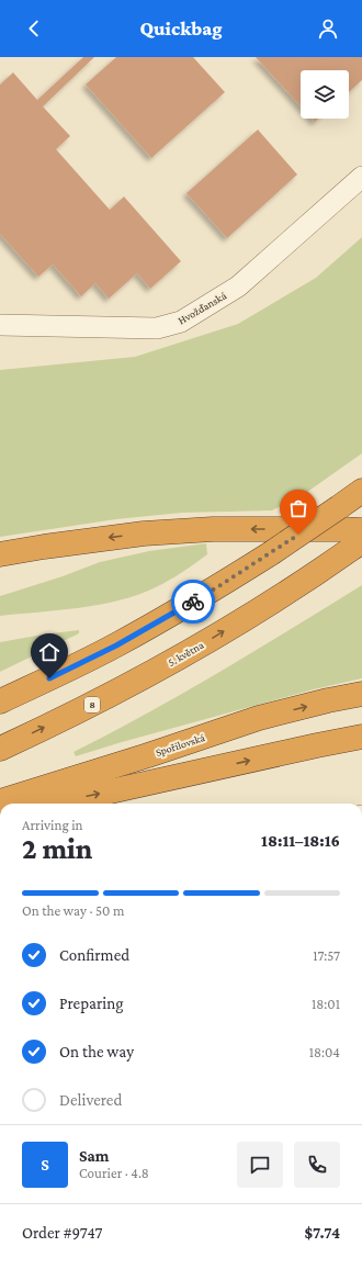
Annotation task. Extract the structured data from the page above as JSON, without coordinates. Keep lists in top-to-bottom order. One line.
{"streets":{"highway":["5. května","8","Spořilovská"],"street":["Hvožďanská"]},"page":{"header":"Quickbag","heading":["2 min","Arriving in","18:11–18:16"],"panel":["Sam","Courier · 4.8","Order #9747","$7.74"],"bar":"On the way · 50 m","list":[["Confirmed","17:57"],["Preparing","18:01"],["On the way","18:04"],"Delivered"],"round":"S"}}
